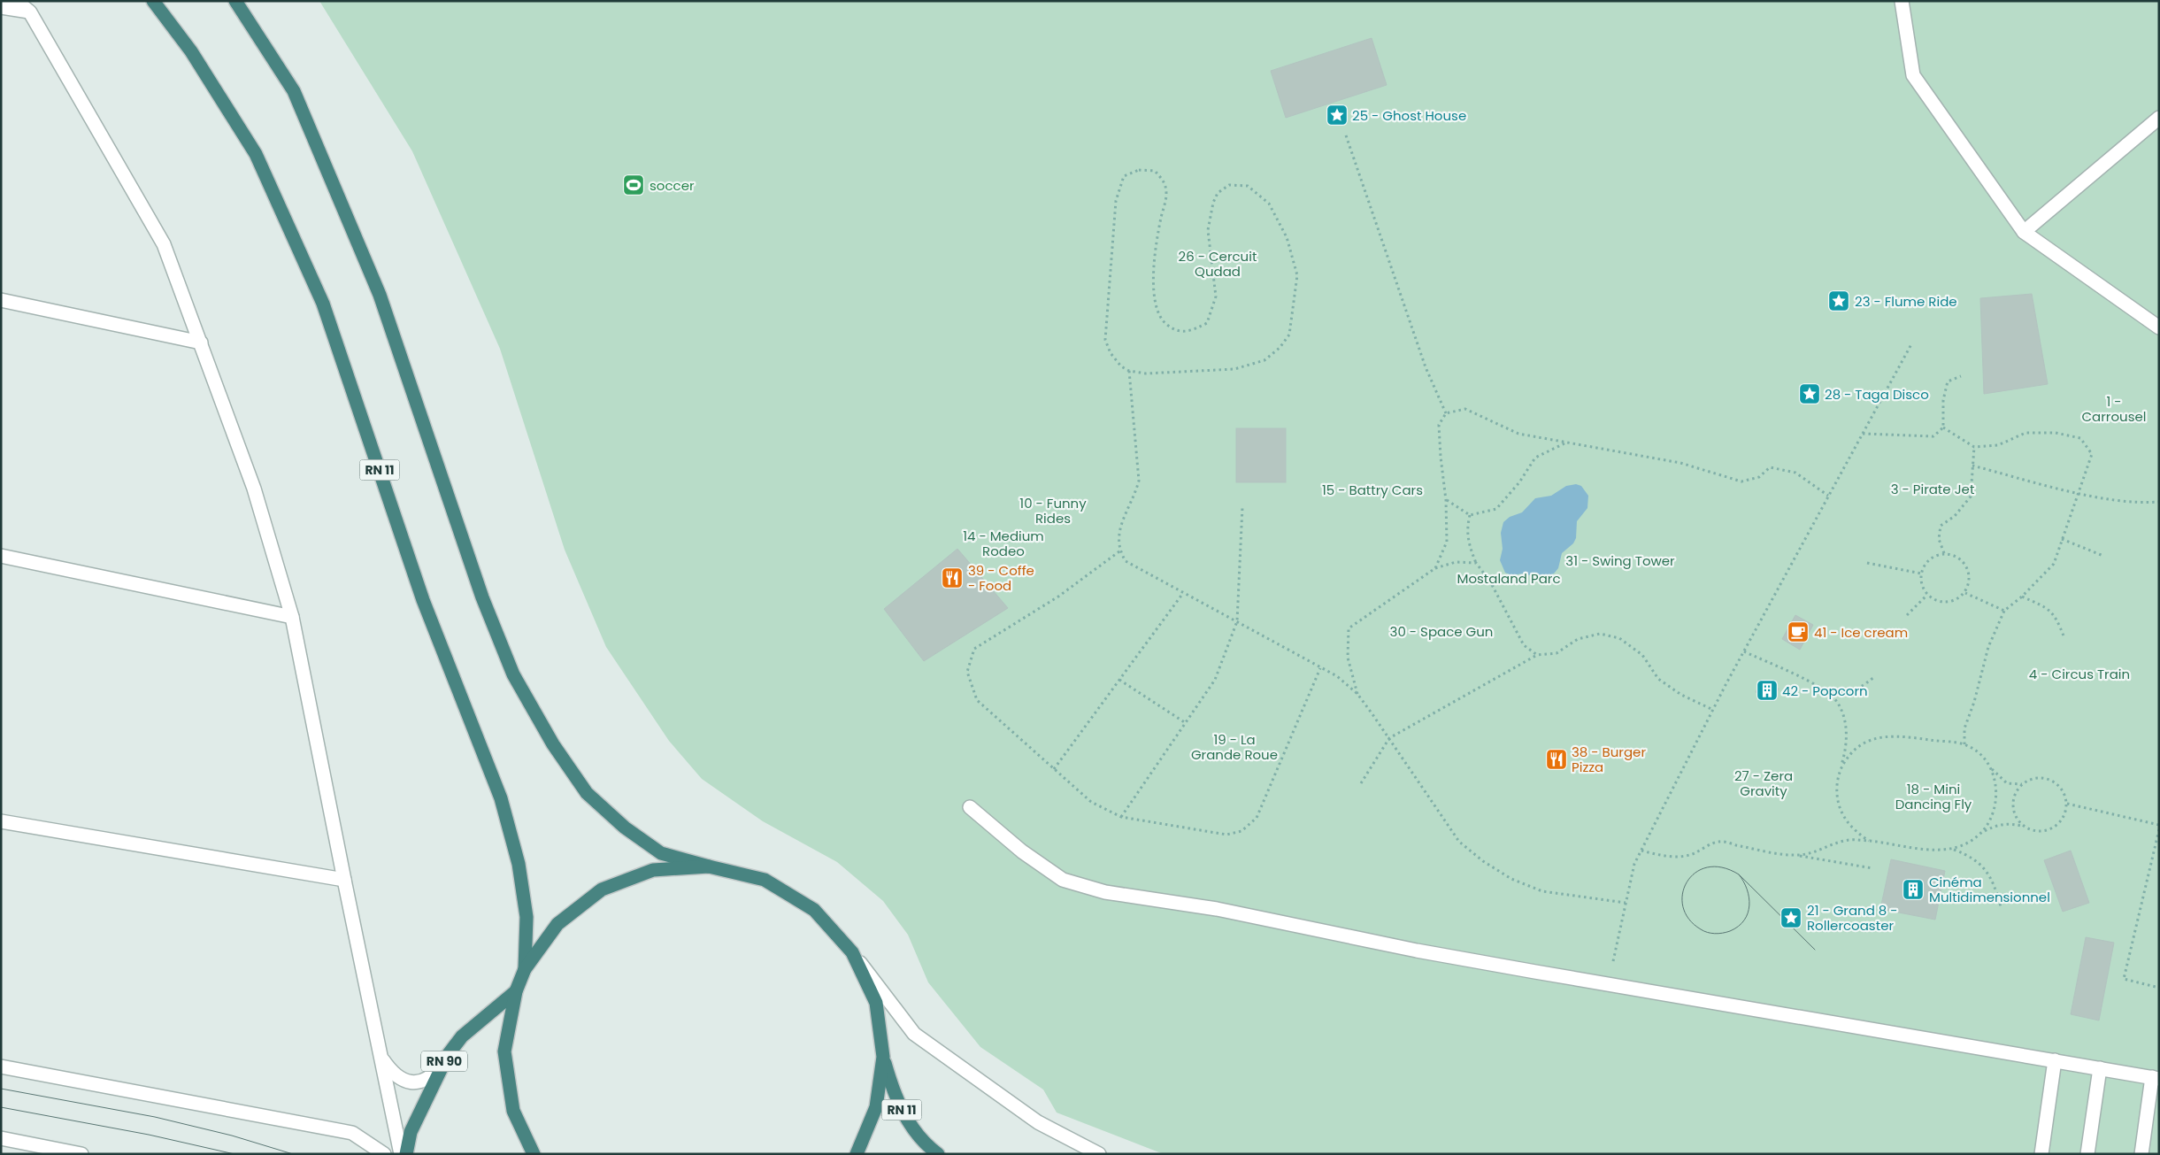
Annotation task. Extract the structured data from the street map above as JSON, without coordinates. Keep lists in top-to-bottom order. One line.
{"streets":{"highway":["RN 11","RN 90"]},"parks":["26 - Cercuit Qudad","1 - Carrousel","3 - Pirate Jet","15 - Battry Cars","10 - Funny Rides","14 - Medium Rodeo","31 - Swing Tower","Mostaland Parc","30 - Space Gun","4 - Circus Train","19 - La Grande Roue","27 - Zera Gravity","18 - Mini Dancing Fly"],"places":{"place":["25 - Ghost House","23 - Flume Ride","28 - Taga Disco","21 - Grand 8 - Rollercoaster"],"sports":["soccer"],"restaurant":["39 - Coffe - Food","38 - Burger Pizza"],"cafe":["41 - Ice cream"],"building":["42 - Popcorn","Cinéma Multidimensionnel"]}}
